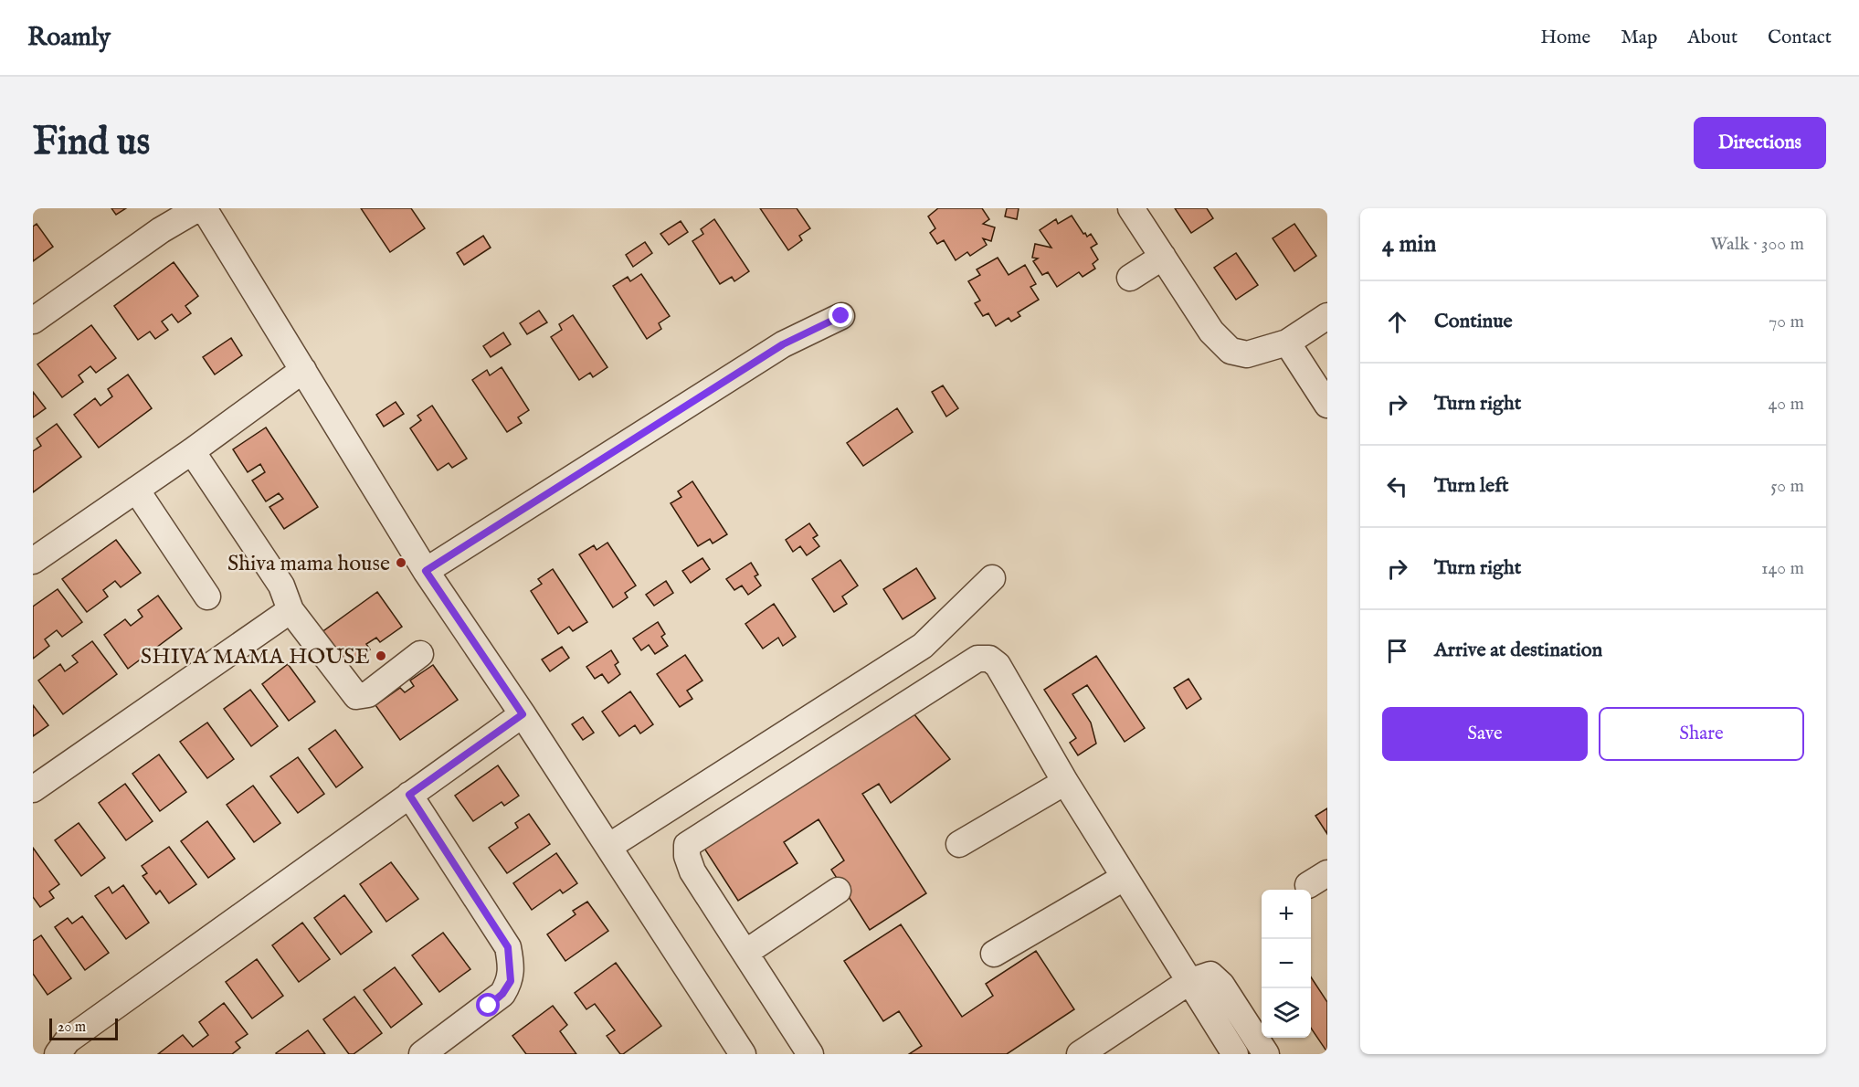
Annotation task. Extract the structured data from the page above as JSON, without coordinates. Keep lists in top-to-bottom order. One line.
{"places":["Shiva mama house","SHIVA MAMA HOUSE"],"scale_bar":"20 m","page":{"header":"Roamly","nav":["Home","Map","About","Contact"],"buttons":["Directions",["Save","Share"]],"title":"Find us","heading":["4 min","Walk · 300 m"],"list":[["Continue","70 m"],["Turn right","40 m"],["Turn left","50 m"],["Turn right","140 m"],"Arrive at destination"],"map_buttons":["+","−"],"scale":"20 m"}}
